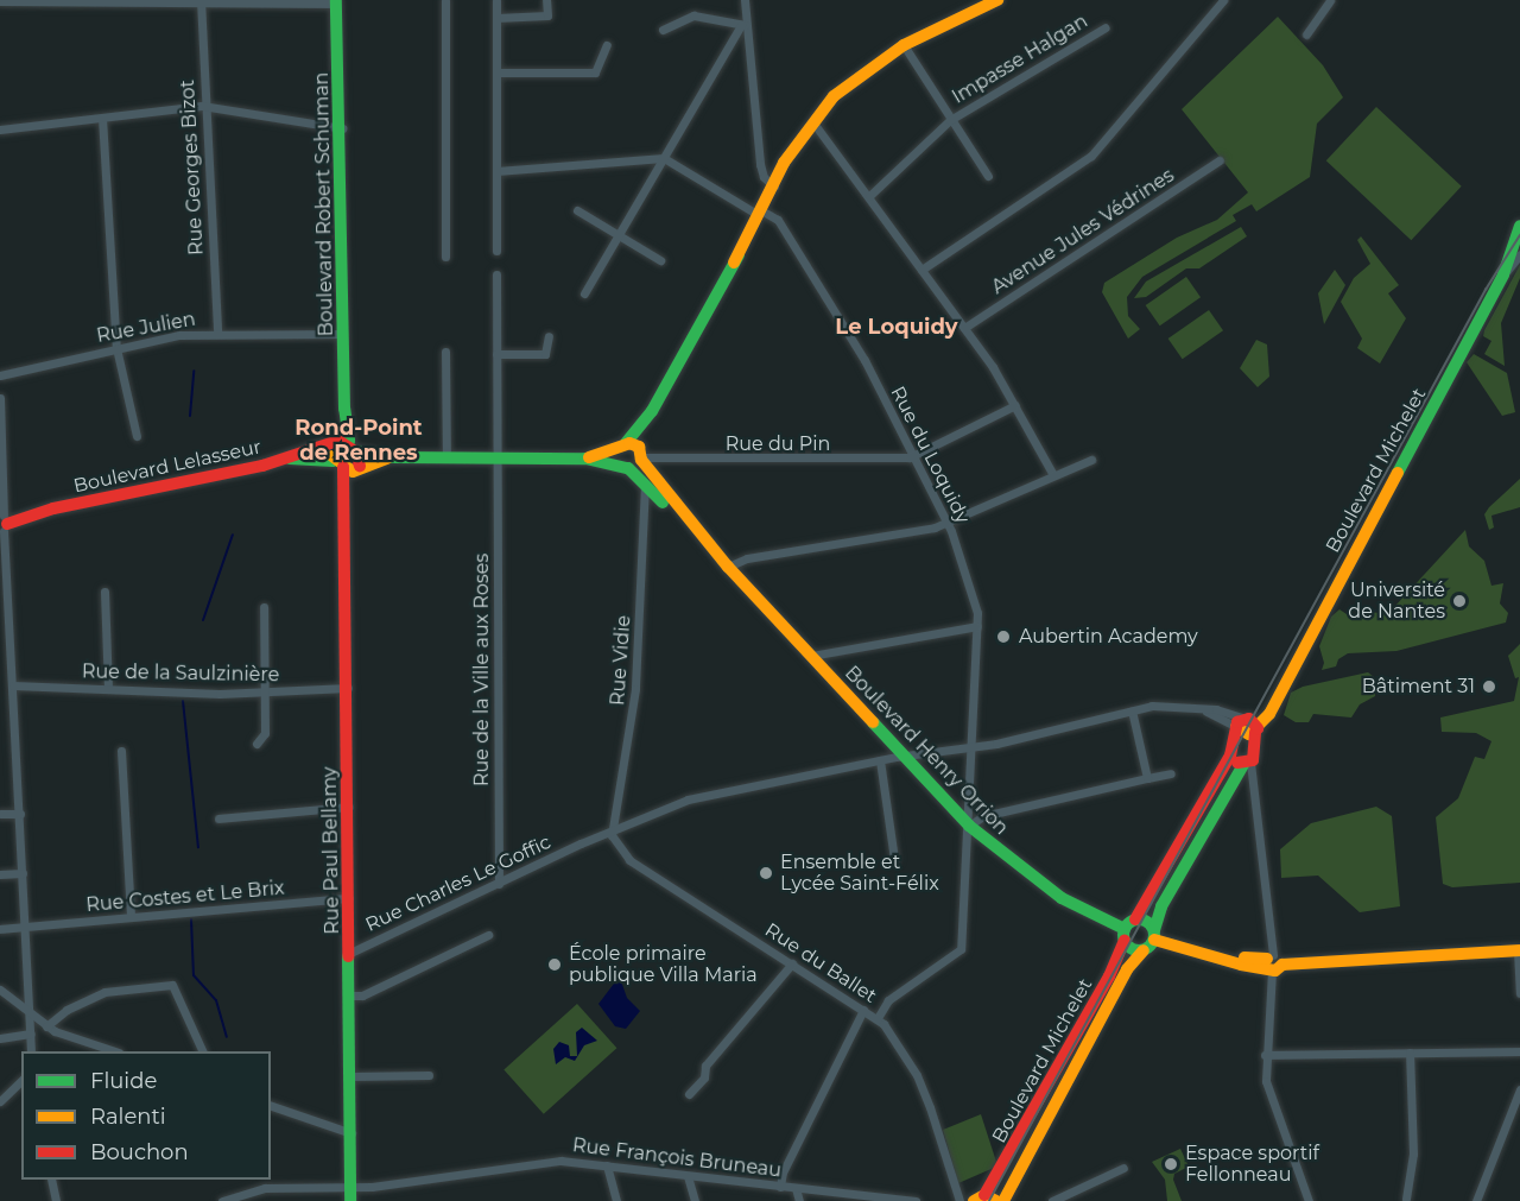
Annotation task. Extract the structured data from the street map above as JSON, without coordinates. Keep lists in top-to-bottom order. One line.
{"streets":{"main road":["Boulevard Robert Schuman","Boulevard Lelasseur","Boulevard Michelet","Boulevard Henry Orrion","Rue Paul Bellamy"],"street":["Impasse Halgan","Rue Georges Bizot","Avenue Jules Védrines","Rue Julien","Rue du Pin","Rue du Loquidy","Rue Vidie","Rue de la Ville aux Roses","Rue de la Saulzinière","Rue Charles Le Goffic","Rue Costes et Le Brix","Rue du Ballet","Rue François Bruneau"]},"crossings":[["Rue Georges Bizot","Rue Julien"],["Boulevard Robert Schuman","Rue Julien"],["Boulevard Robert Schuman","Boulevard Lelasseur"],["Rue du Pin","Rue du Loquidy"],["Rue du Pin","Boulevard Henry Orrion"],["Rue du Loquidy","Boulevard Henry Orrion"],["Rue du Loquidy","Rue Charles Le Goffic"],["Rue du Loquidy","Rue du Ballet"],["Boulevard Lelasseur","Rue Paul Bellamy"],["Boulevard Michelet","Boulevard Henry Orrion"],["Rue Vidie","Boulevard Henry Orrion"],["Rue Vidie","Rue Charles Le Goffic"],["Rue Vidie","Rue du Ballet"],["Rue de la Ville aux Roses","Rue Charles Le Goffic"],["Rue de la Saulzinière","Rue Paul Bellamy"],["Boulevard Henry Orrion","Rue Charles Le Goffic"],["Rue Paul Bellamy","Rue Charles Le Goffic"],["Rue Paul Bellamy","Rue Costes et Le Brix"],["Rue Paul Bellamy","Rue François Bruneau"],["Rue Charles Le Goffic","Rue du Ballet"]],"districts":["Le Loquidy","Rond-Point de Rennes"],"places":["Université de Nantes","Aubertin Academy","Bâtiment 31","Ensemble et Lycée Saint-Félix","École primaire publique Villa Maria","Espace sportif Fellonneau"],"legend":["Fluide","Ralenti","Bouchon"]}
